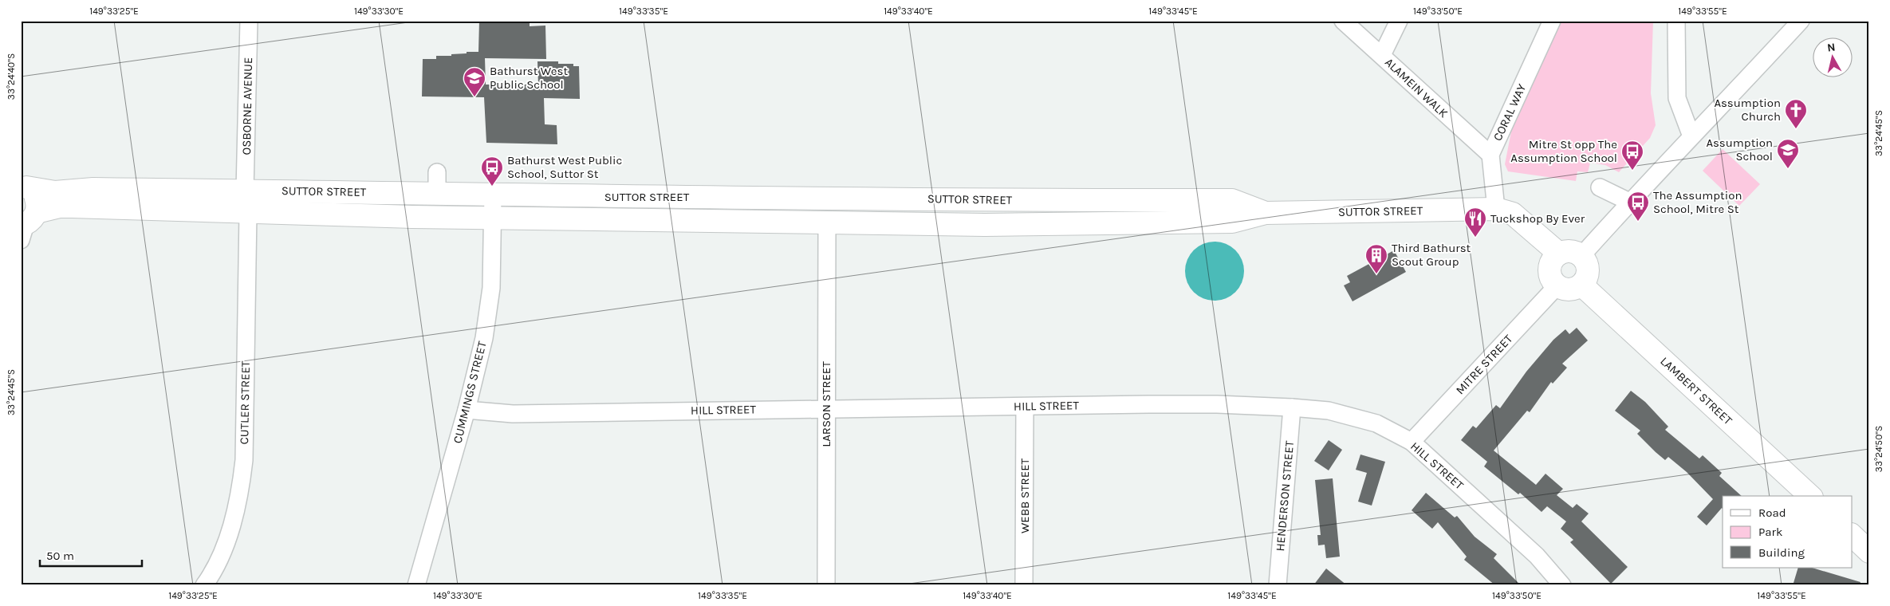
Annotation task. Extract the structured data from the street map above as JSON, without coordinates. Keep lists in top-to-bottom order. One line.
{"streets":{"main road":["SUTTOR STREET","LAMBERT STREET"],"street":["ALAMEIN WALK","OSBORNE AVENUE","CORAL WAY","MITRE STREET","CUMMINGS STREET","CUTLER STREET","LARSON STREET","HILL STREET","WEBB STREET","HENDERSON STREET"]},"crossings":[["ALAMEIN WALK","CORAL WAY"],["OSBORNE AVENUE","SUTTOR STREET"],["CORAL WAY","SUTTOR STREET"],["SUTTOR STREET","MITRE STREET"],["SUTTOR STREET","LAMBERT STREET"],["SUTTOR STREET","CUMMINGS STREET"],["SUTTOR STREET","CUTLER STREET"],["SUTTOR STREET","LARSON STREET"],["MITRE STREET","LAMBERT STREET"],["MITRE STREET","HILL STREET"],["CUMMINGS STREET","HILL STREET"],["LARSON STREET","HILL STREET"],["HILL STREET","WEBB STREET"],["HILL STREET","HENDERSON STREET"]],"places":{"school or university":["Bathurst West Public School","Assumption School"],"church":["Assumption Church"],"bus stop":["Mitre St opp The Assumption School","Bathurst West Public School, Suttor St","The Assumption School, Mitre St"],"restaurant":["Tuckshop By Ever"],"building":["Third Bathurst Scout Group"]},"legend":["Road","Park","Building"],"scale_bar":"50 m","north":"top","coordinates":["149°33'25\"E","149°33'30\"E","149°33'35\"E","149°33'40\"E","149°33'45\"E","149°33'50\"E","149°33'55\"E","33°24'40\"S","33°24'45\"S","33°24'50\"S"]}
